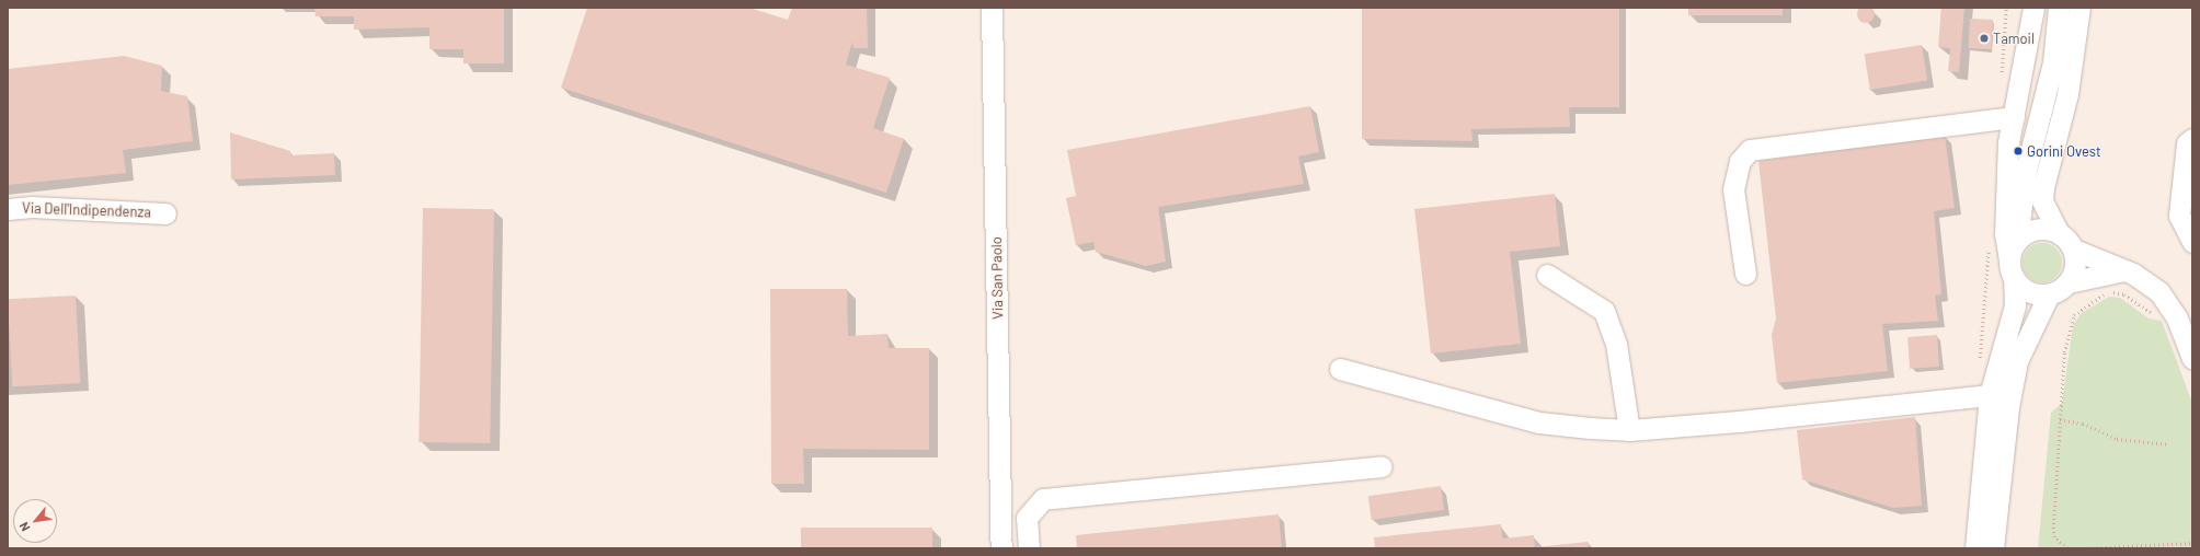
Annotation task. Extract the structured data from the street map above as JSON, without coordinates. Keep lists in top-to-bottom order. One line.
{"streets":{"street":["Via Dell'Indipendenza","Via San Paolo"]},"places":["Tamoil","Gorini Ovest"],"north":"bottom left"}
